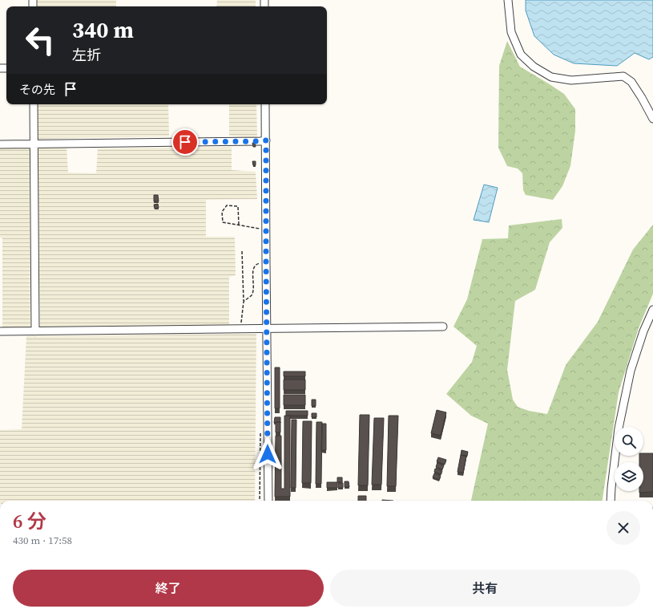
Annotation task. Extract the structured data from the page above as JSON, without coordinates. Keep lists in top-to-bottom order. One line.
{"page":{"turn":["340 m","左折"],"then":"その先","heading":["6 分","430 m · 17:58"],"buttons":["終了","共有"]}}
